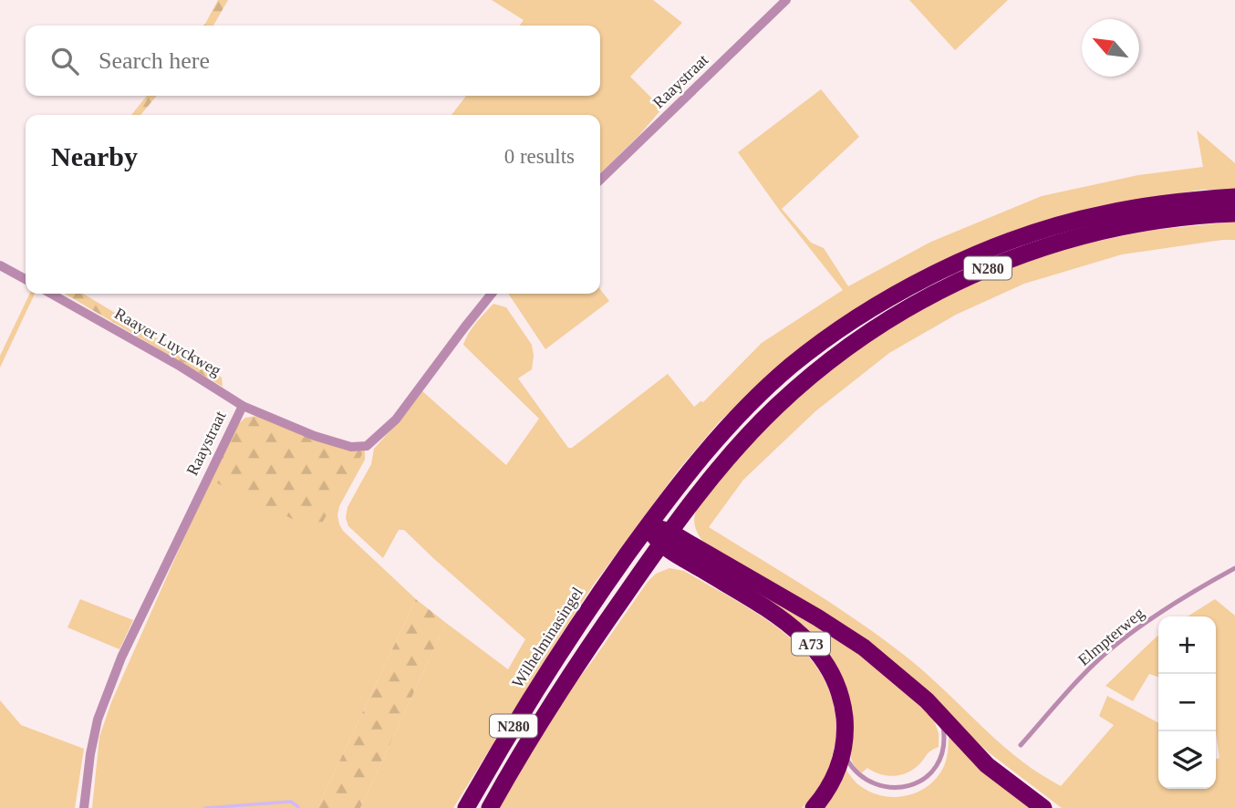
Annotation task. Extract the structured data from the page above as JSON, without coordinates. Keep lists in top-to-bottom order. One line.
{"streets":{"highway":["N280","Wilhelminasingel","A73"],"street":["Raaystraat","Raayer Luyckweg"],"lane":["Elmpterweg"]},"crossings":[["Raaystraat","Raayer Luyckweg"],["N280","Wilhelminasingel"],["N280","A73"],["Wilhelminasingel","A73"]],"north":"top left","page":{"search":"Search here","heading":["Nearby","0 results"],"map_buttons":["+","−"]}}
